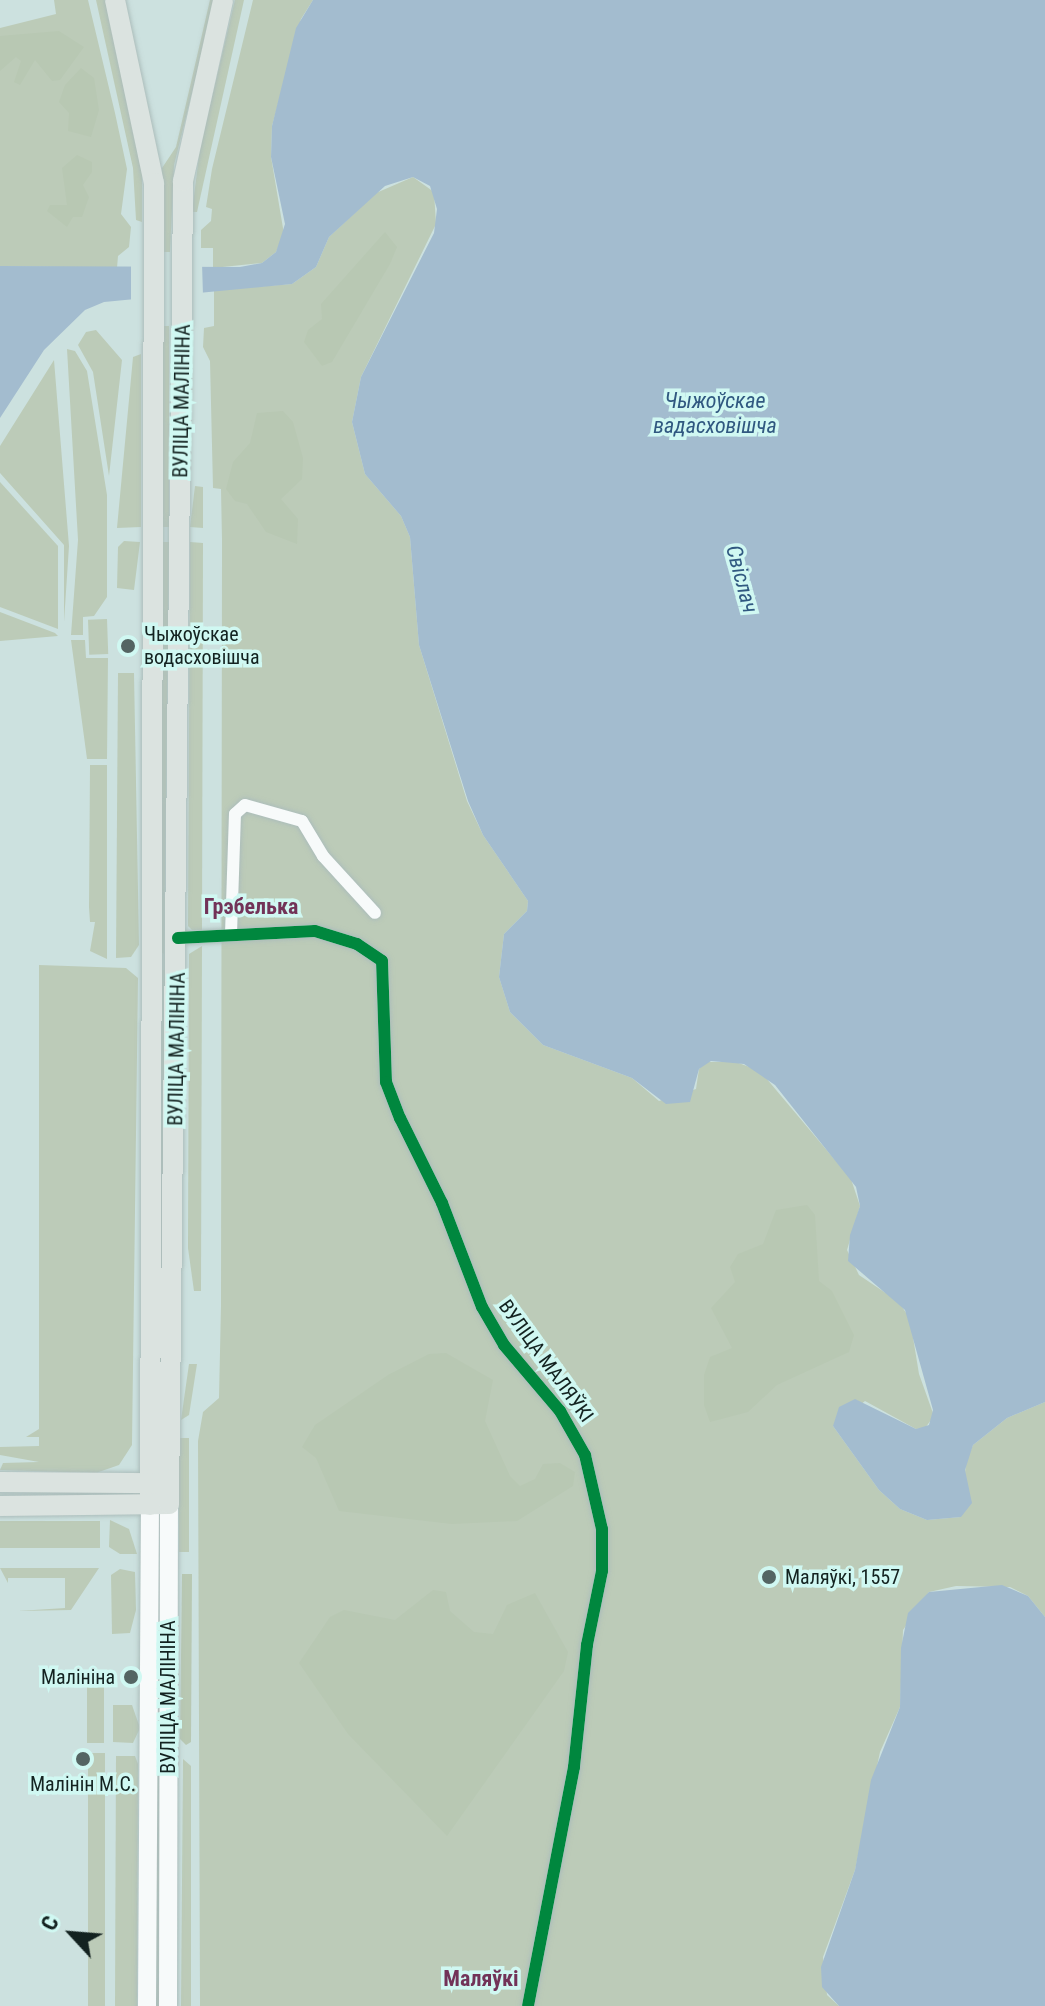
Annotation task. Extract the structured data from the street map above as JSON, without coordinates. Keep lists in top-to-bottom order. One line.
{"streets":{"main road":["ВУЛІЦА МАЛІНІНА"],"street":["ВУЛІЦА МАЛЯЎКІ"]},"crossings":[["ВУЛІЦА МАЛІНІНА","ВУЛІЦА МАЛЯЎКІ"]],"districts":["Грэбелька","Маляўкі"],"water":["Чыжоўскае вадасховішча","Свіслач"],"places":["Чыжоўскае водасховішча","Маляўкі, 1557","Малініна","Малінін М.С."],"north":"top left"}
